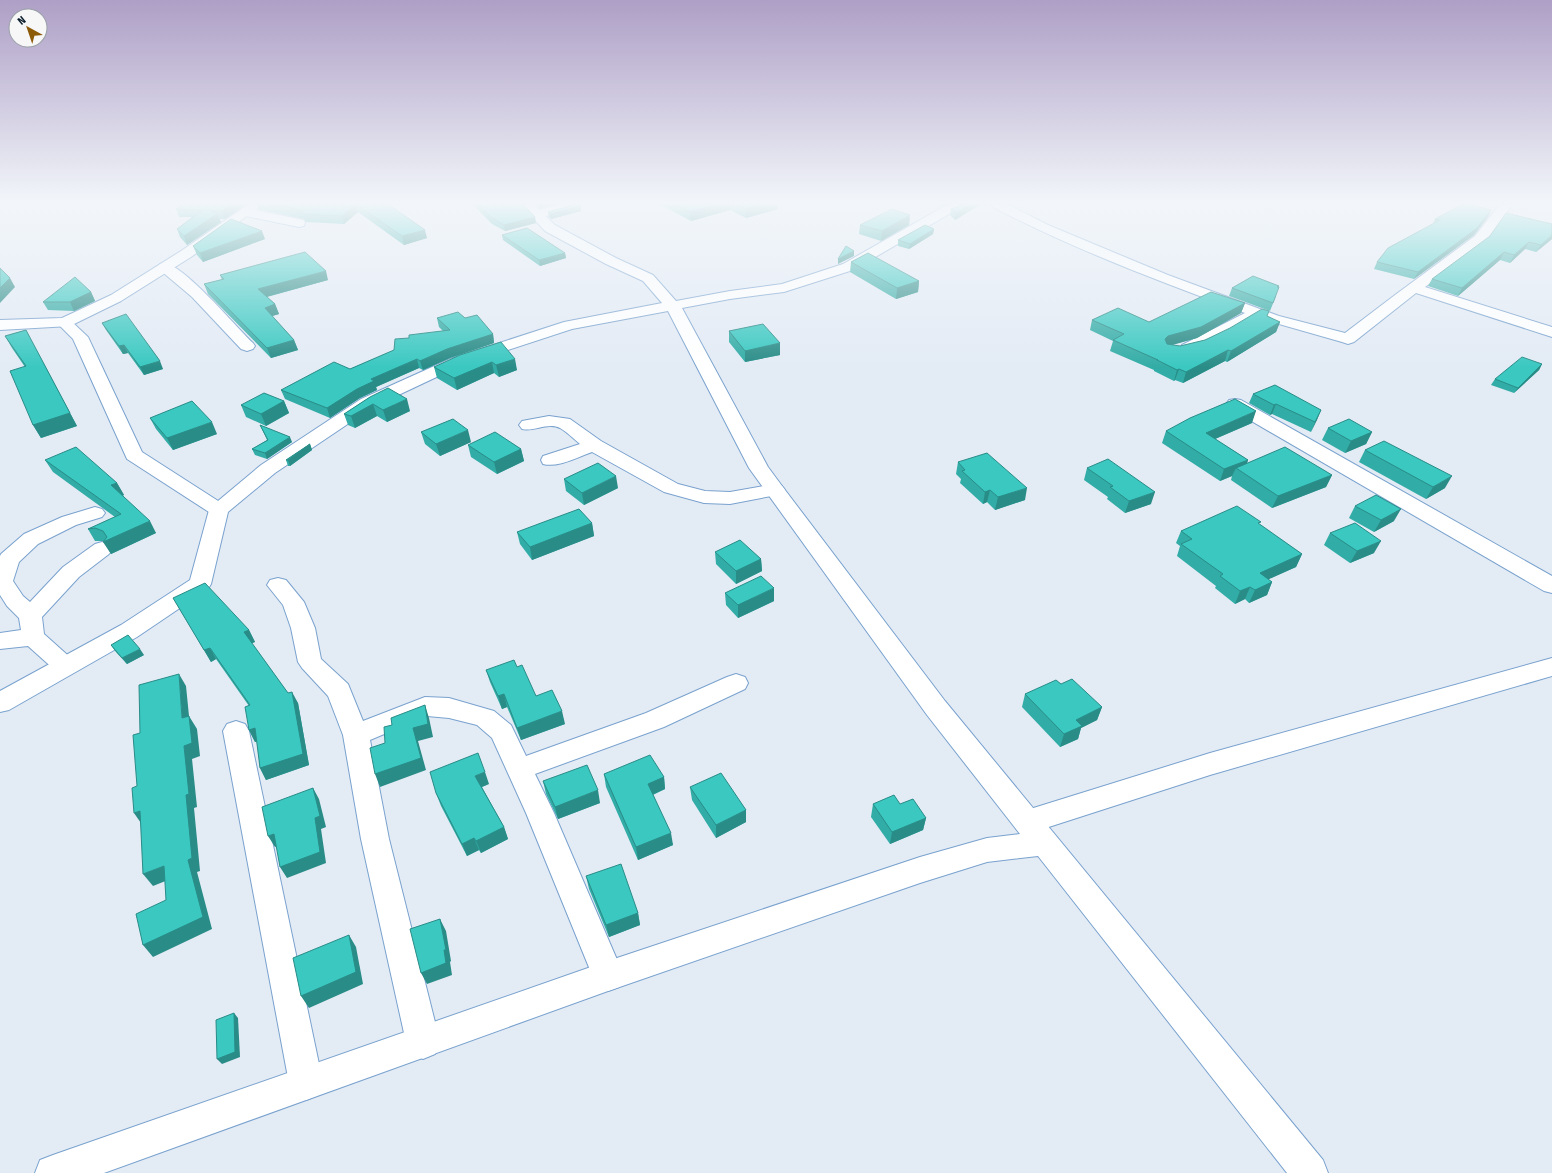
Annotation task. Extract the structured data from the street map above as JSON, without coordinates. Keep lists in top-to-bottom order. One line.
{"north":"top left"}
